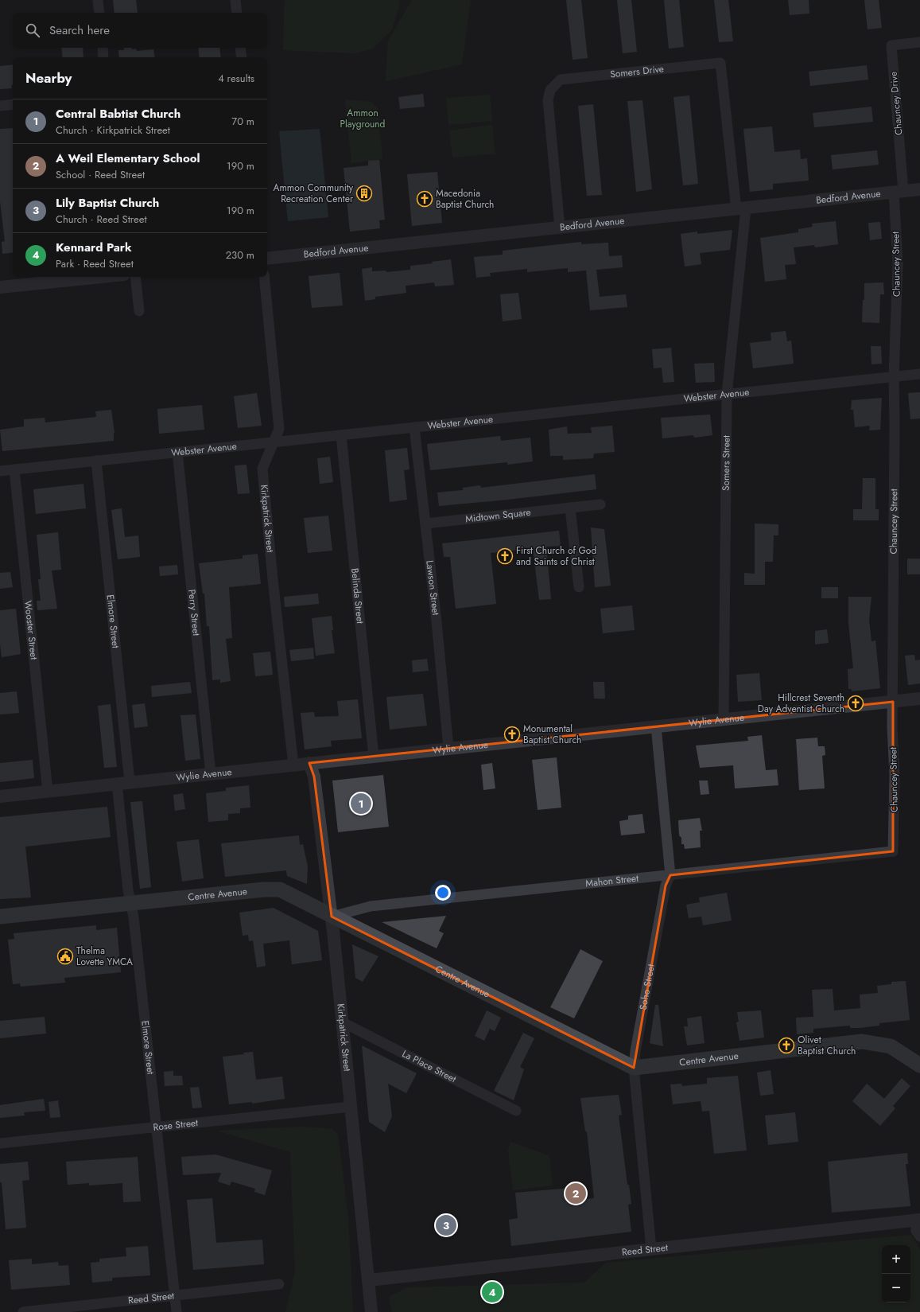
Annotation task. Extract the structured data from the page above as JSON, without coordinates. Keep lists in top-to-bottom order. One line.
{"streets":{"main road":["Centre Avenue"],"street":["Somers Drive","Chauncey Drive","Bedford Avenue","Chauncey Street","Webster Avenue","Somers Street","Midtown Square","Kirkpatrick Street","Lawson Street","Belinda Street","Perry Street","Elmore Street","Wooster Street","Wylie Avenue","Mahon Street","Soho Street","La Place Street","Rose Street","Reed Street"]},"crossings":[["Somers Drive","Bedford Avenue"],["Somers Drive","Somers Street"],["Chauncey Drive","Bedford Avenue"],["Chauncey Drive","Chauncey Street"],["Bedford Avenue","Chauncey Street"],["Bedford Avenue","Somers Street"],["Chauncey Street","Webster Avenue"],["Chauncey Street","Wylie Avenue"],["Chauncey Street","Mahon Street"],["Webster Avenue","Somers Street"],["Webster Avenue","Kirkpatrick Street"],["Webster Avenue","Lawson Street"],["Webster Avenue","Belinda Street"],["Webster Avenue","Perry Street"],["Webster Avenue","Elmore Street"],["Webster Avenue","Wooster Street"],["Somers Street","Wylie Avenue"],["Midtown Square","Lawson Street"],["Kirkpatrick Street","Wylie Avenue"],["Kirkpatrick Street","Mahon Street"],["Kirkpatrick Street","Centre Avenue"],["Kirkpatrick Street","La Place Street"],["Kirkpatrick Street","Rose Street"],["Kirkpatrick Street","Reed Street"],["Lawson Street","Wylie Avenue"],["Belinda Street","Wylie Avenue"],["Perry Street","Wylie Avenue"],["Elmore Street","Wylie Avenue"],["Elmore Street","Centre Avenue"],["Elmore Street","Rose Street"],["Elmore Street","Reed Street"],["Wooster Street","Wylie Avenue"],["Wylie Avenue","Soho Street"],["Mahon Street","Centre Avenue"],["Mahon Street","Soho Street"],["Centre Avenue","Soho Street"],["Soho Street","Reed Street"]],"parks":["Ammon Playground"],"places":{"building":["Ammon Community Recreation Center"],"church":["Macedonia Baptist Church","First Church of God and Saints of Christ","Hillcrest Seventh Day Adventist Church","Monumental Baptist Church","Olivet Baptist Church"],"public building":["Thelma Lovette YMCA"]},"page":{"search":"Search here","heading":["Nearby","4 results"],"list":[{"mark":"1","name":"Central Babtist Church","note":"Church · Kirkpatrick Street","value":"70 m"},{"mark":"2","name":"A Weil Elementary School","note":"School · Reed Street","value":"190 m"},{"mark":"3","name":"Lily Baptist Church","note":"Church · Reed Street","value":"190 m"},{"mark":"4","name":"Kennard Park","note":"Park · Reed Street","value":"230 m"}],"pins":["1","2","3","4"],"map_buttons":["+","−"]}}
